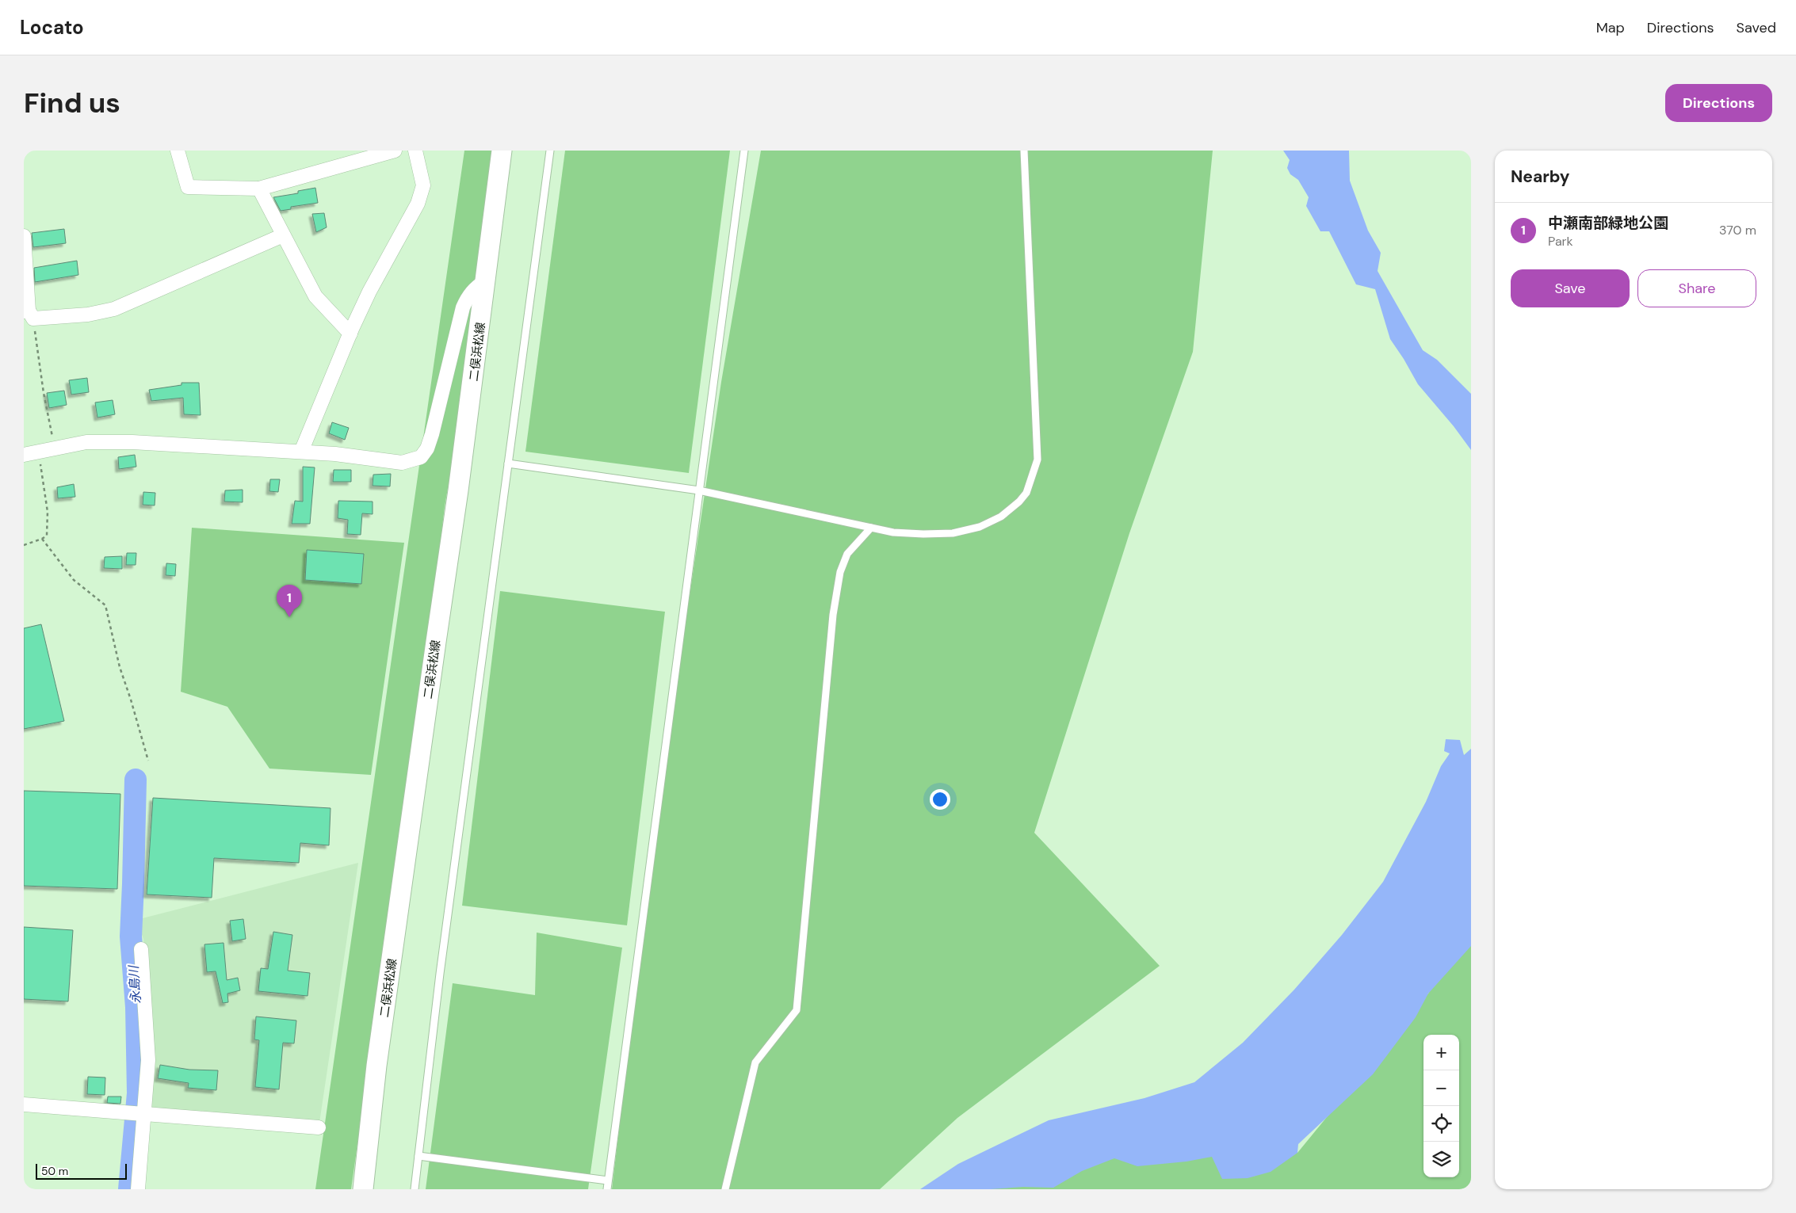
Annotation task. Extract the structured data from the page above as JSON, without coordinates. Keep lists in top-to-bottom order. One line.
{"streets":{"main road":["二俣浜松線"]},"water":["永島川"],"scale_bar":"50 m","page":{"header":"Locato","nav":["Map","Directions","Saved"],"buttons":["Directions",["Save","Share"]],"title":"Find us","heading":"Nearby","list":[{"mark":"1","name":"中瀬南部緑地公園","note":"Park","value":"370 m"}],"pins":"1","map_buttons":["+","−"],"scale":"50 m"}}
